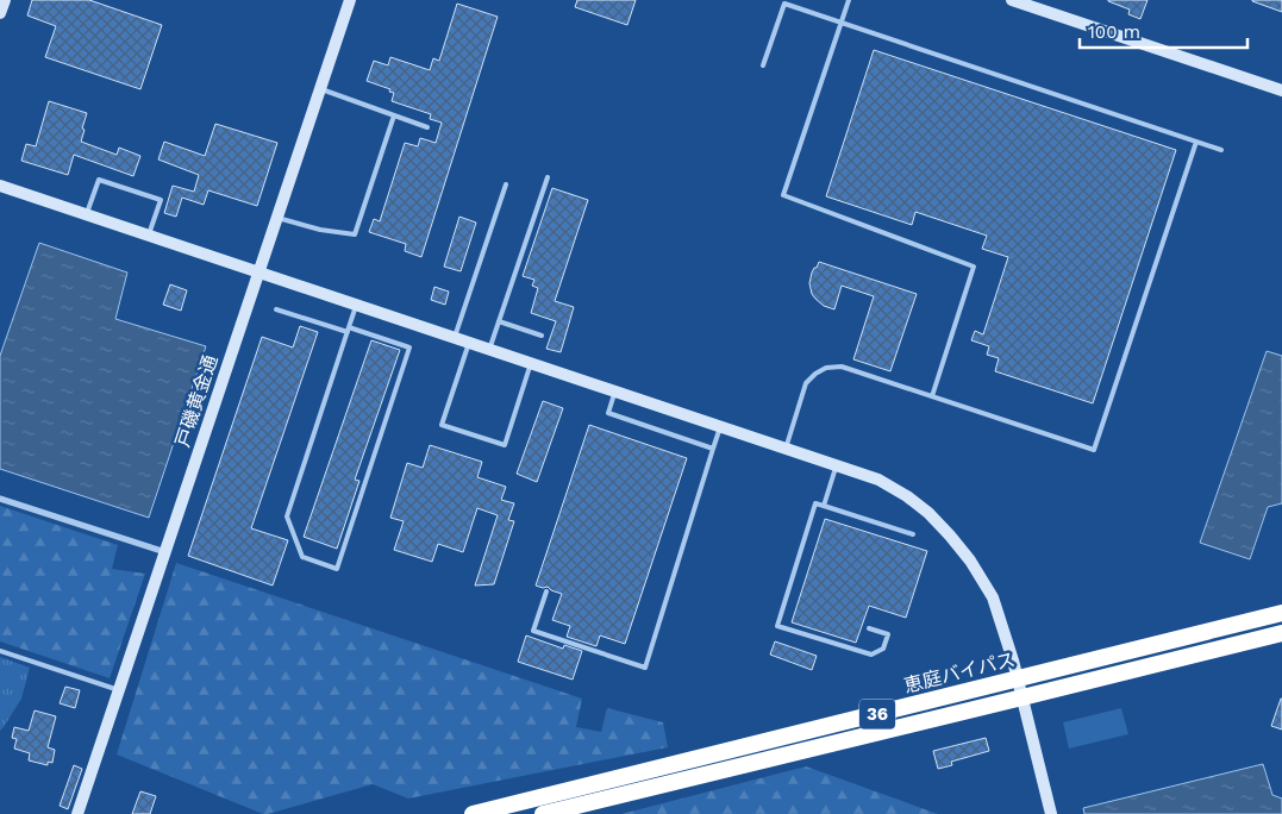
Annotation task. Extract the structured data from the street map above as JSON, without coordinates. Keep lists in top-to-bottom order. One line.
{"streets":{"highway":["恵庭バイパス","36"],"street":["戸磯黄金通"]},"scale_bar":"100 m"}
